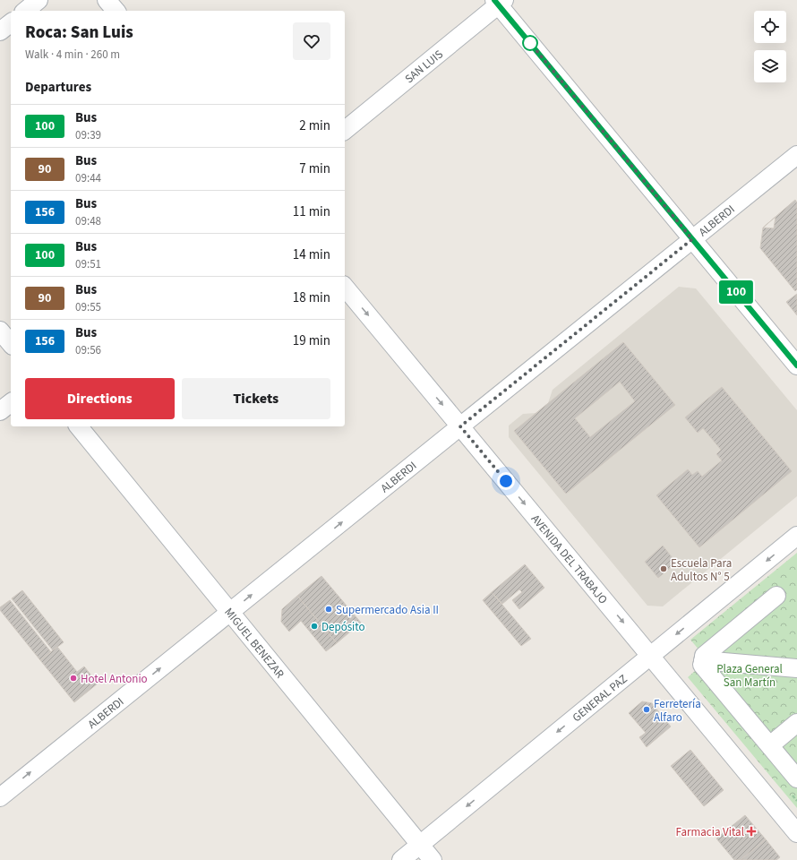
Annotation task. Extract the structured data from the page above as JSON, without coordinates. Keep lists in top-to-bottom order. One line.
{"streets":{"street":["SAN LUIS","ALBERDI","AVENIDA DEL TRABAJO","MIGUEL BENEZAR","GENERAL PAZ"]},"crossings":[["ALBERDI","AVENIDA DEL TRABAJO"],["ALBERDI","MIGUEL BENEZAR"],["AVENIDA DEL TRABAJO","GENERAL PAZ"],["MIGUEL BENEZAR","GENERAL PAZ"]],"one_way":["ALBERDI","AVENIDA DEL TRABAJO","GENERAL PAZ"],"parks":["Plaza General San Martín"],"places":{"other":["Escuela Para Adultos N° 5","Supermercado Asia II","Depósito","Hotel Antonio","Ferretería Alfaro"],"health":["Farmacia Vital"]},"lines":["bus line 100"],"page":{"on_map":"100","heading":[["Roca: San Luis","Walk · 4 min · 260 m"],"Departures"],"list":[{"mark":"100","name":"Bus","note":"09:39","value":"2 min"},{"mark":"90","name":"Bus","note":"09:44","value":"7 min"},{"mark":"156","name":"Bus","note":"09:48","value":"11 min"},{"mark":"100","name":"Bus","note":"09:51","value":"14 min"},{"mark":"90","name":"Bus","note":"09:55","value":"18 min"},{"mark":"156","name":"Bus","note":"09:56","value":"19 min"}],"buttons":["Directions","Tickets"]}}
